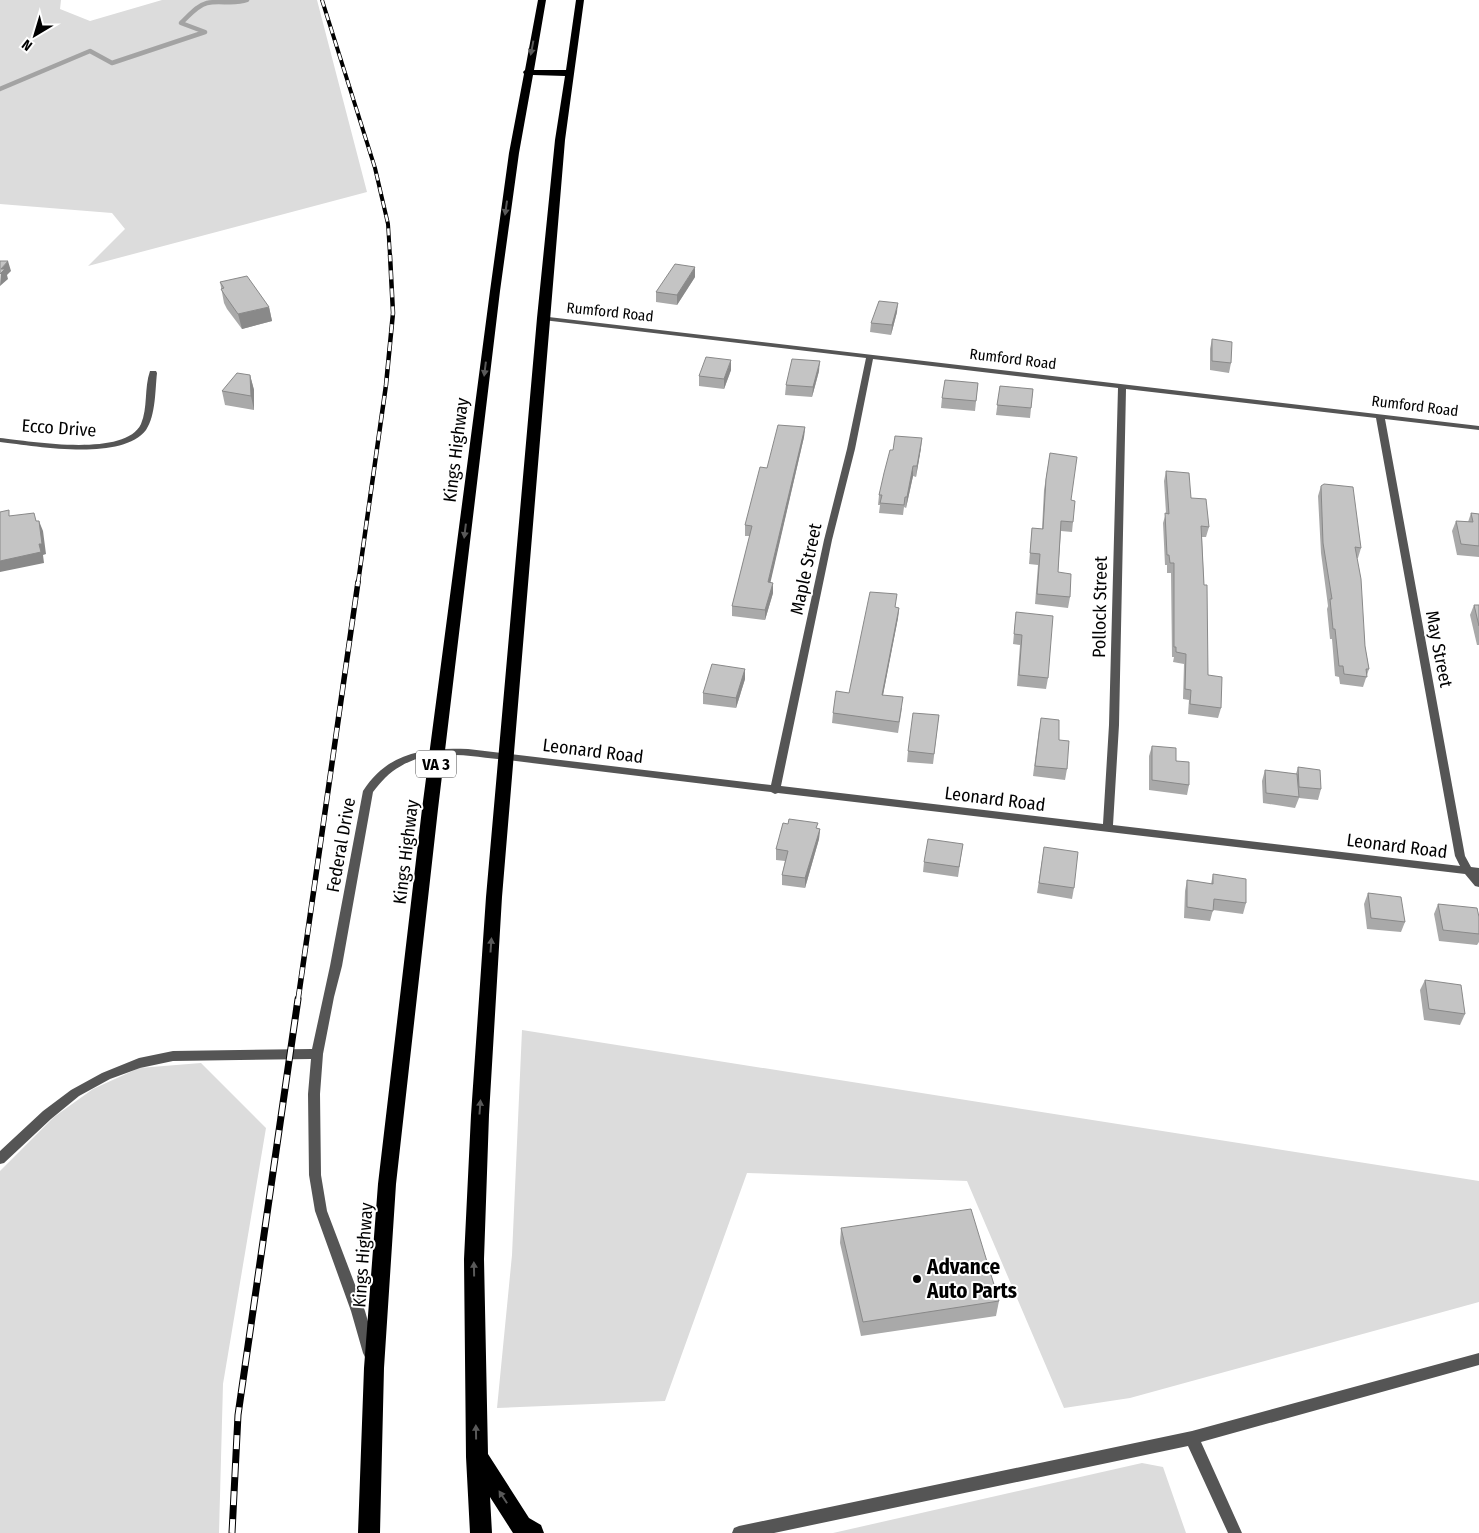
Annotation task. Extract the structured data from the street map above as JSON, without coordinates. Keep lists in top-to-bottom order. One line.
{"streets":{"highway":["Kings Highway","VA 3"],"street":["Rumford Road","Ecco Drive","Maple Street","Pollock Street","May Street","Leonard Road","Federal Drive"]},"crossings":[["Rumford Road","Maple Street"],["Rumford Road","Pollock Street"],["Rumford Road","May Street"],["Kings Highway","Federal Drive"],["Maple Street","Leonard Road"],["Pollock Street","Leonard Road"],["May Street","Leonard Road"],["Leonard Road","Federal Drive"]],"places":["Advance Auto Parts"],"north":"bottom left"}
